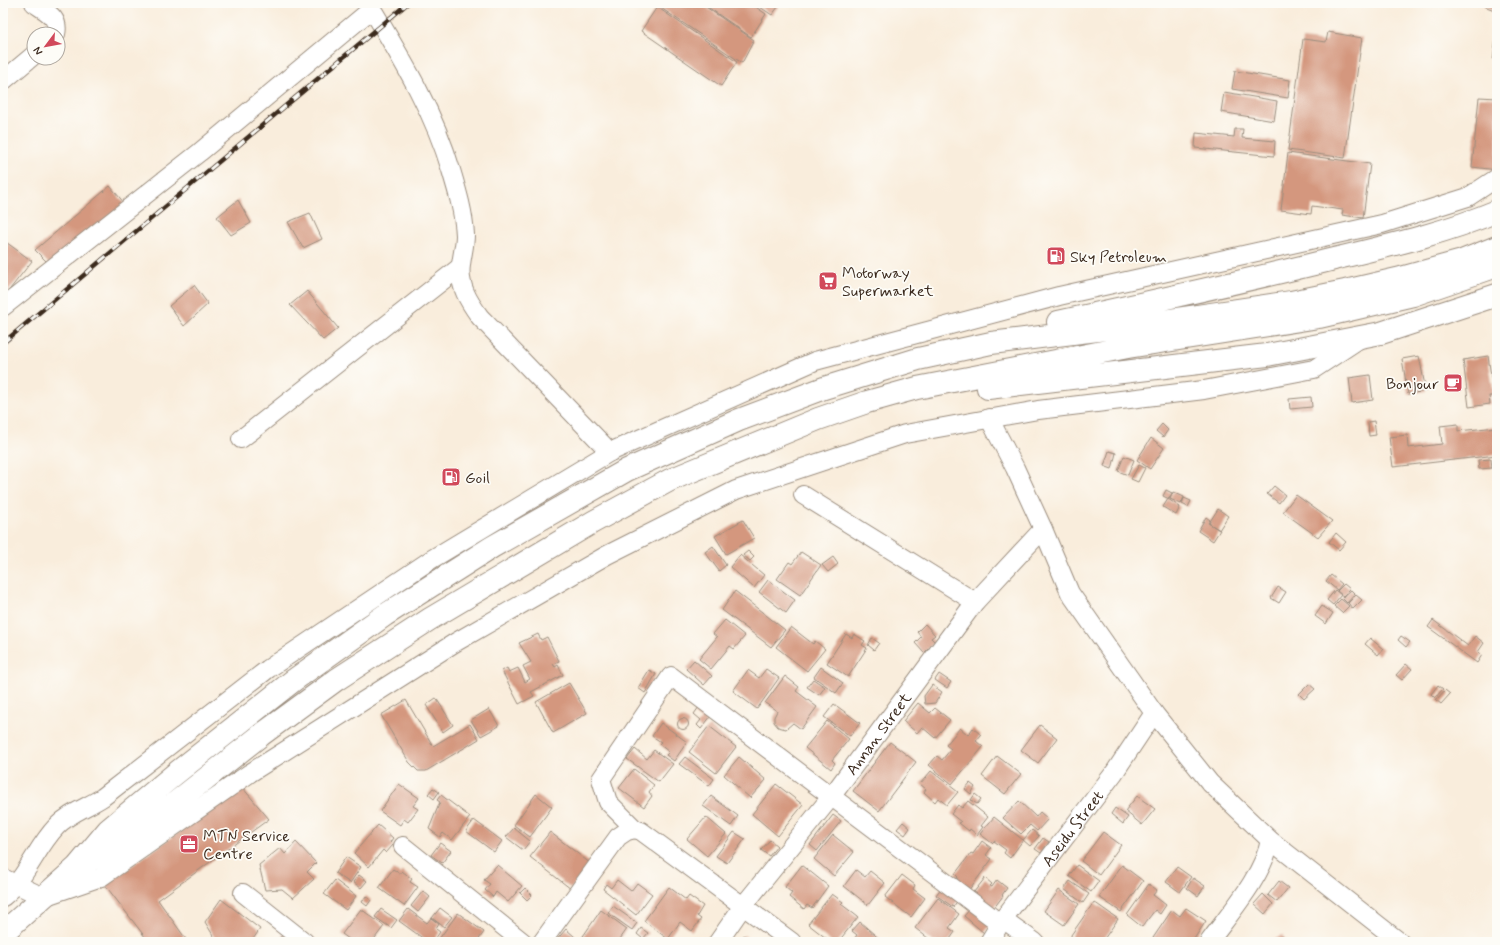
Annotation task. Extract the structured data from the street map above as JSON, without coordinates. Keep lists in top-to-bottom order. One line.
{"streets":{"street":["Annan Street","Aseidu Street"]},"places":{"fuel station":["Sky Petroleum","Goil"],"supermarket":["Motorway Supermarket"],"cafe":["Bonjour"],"office":["MTN Service Centre"]},"north":"bottom left"}
